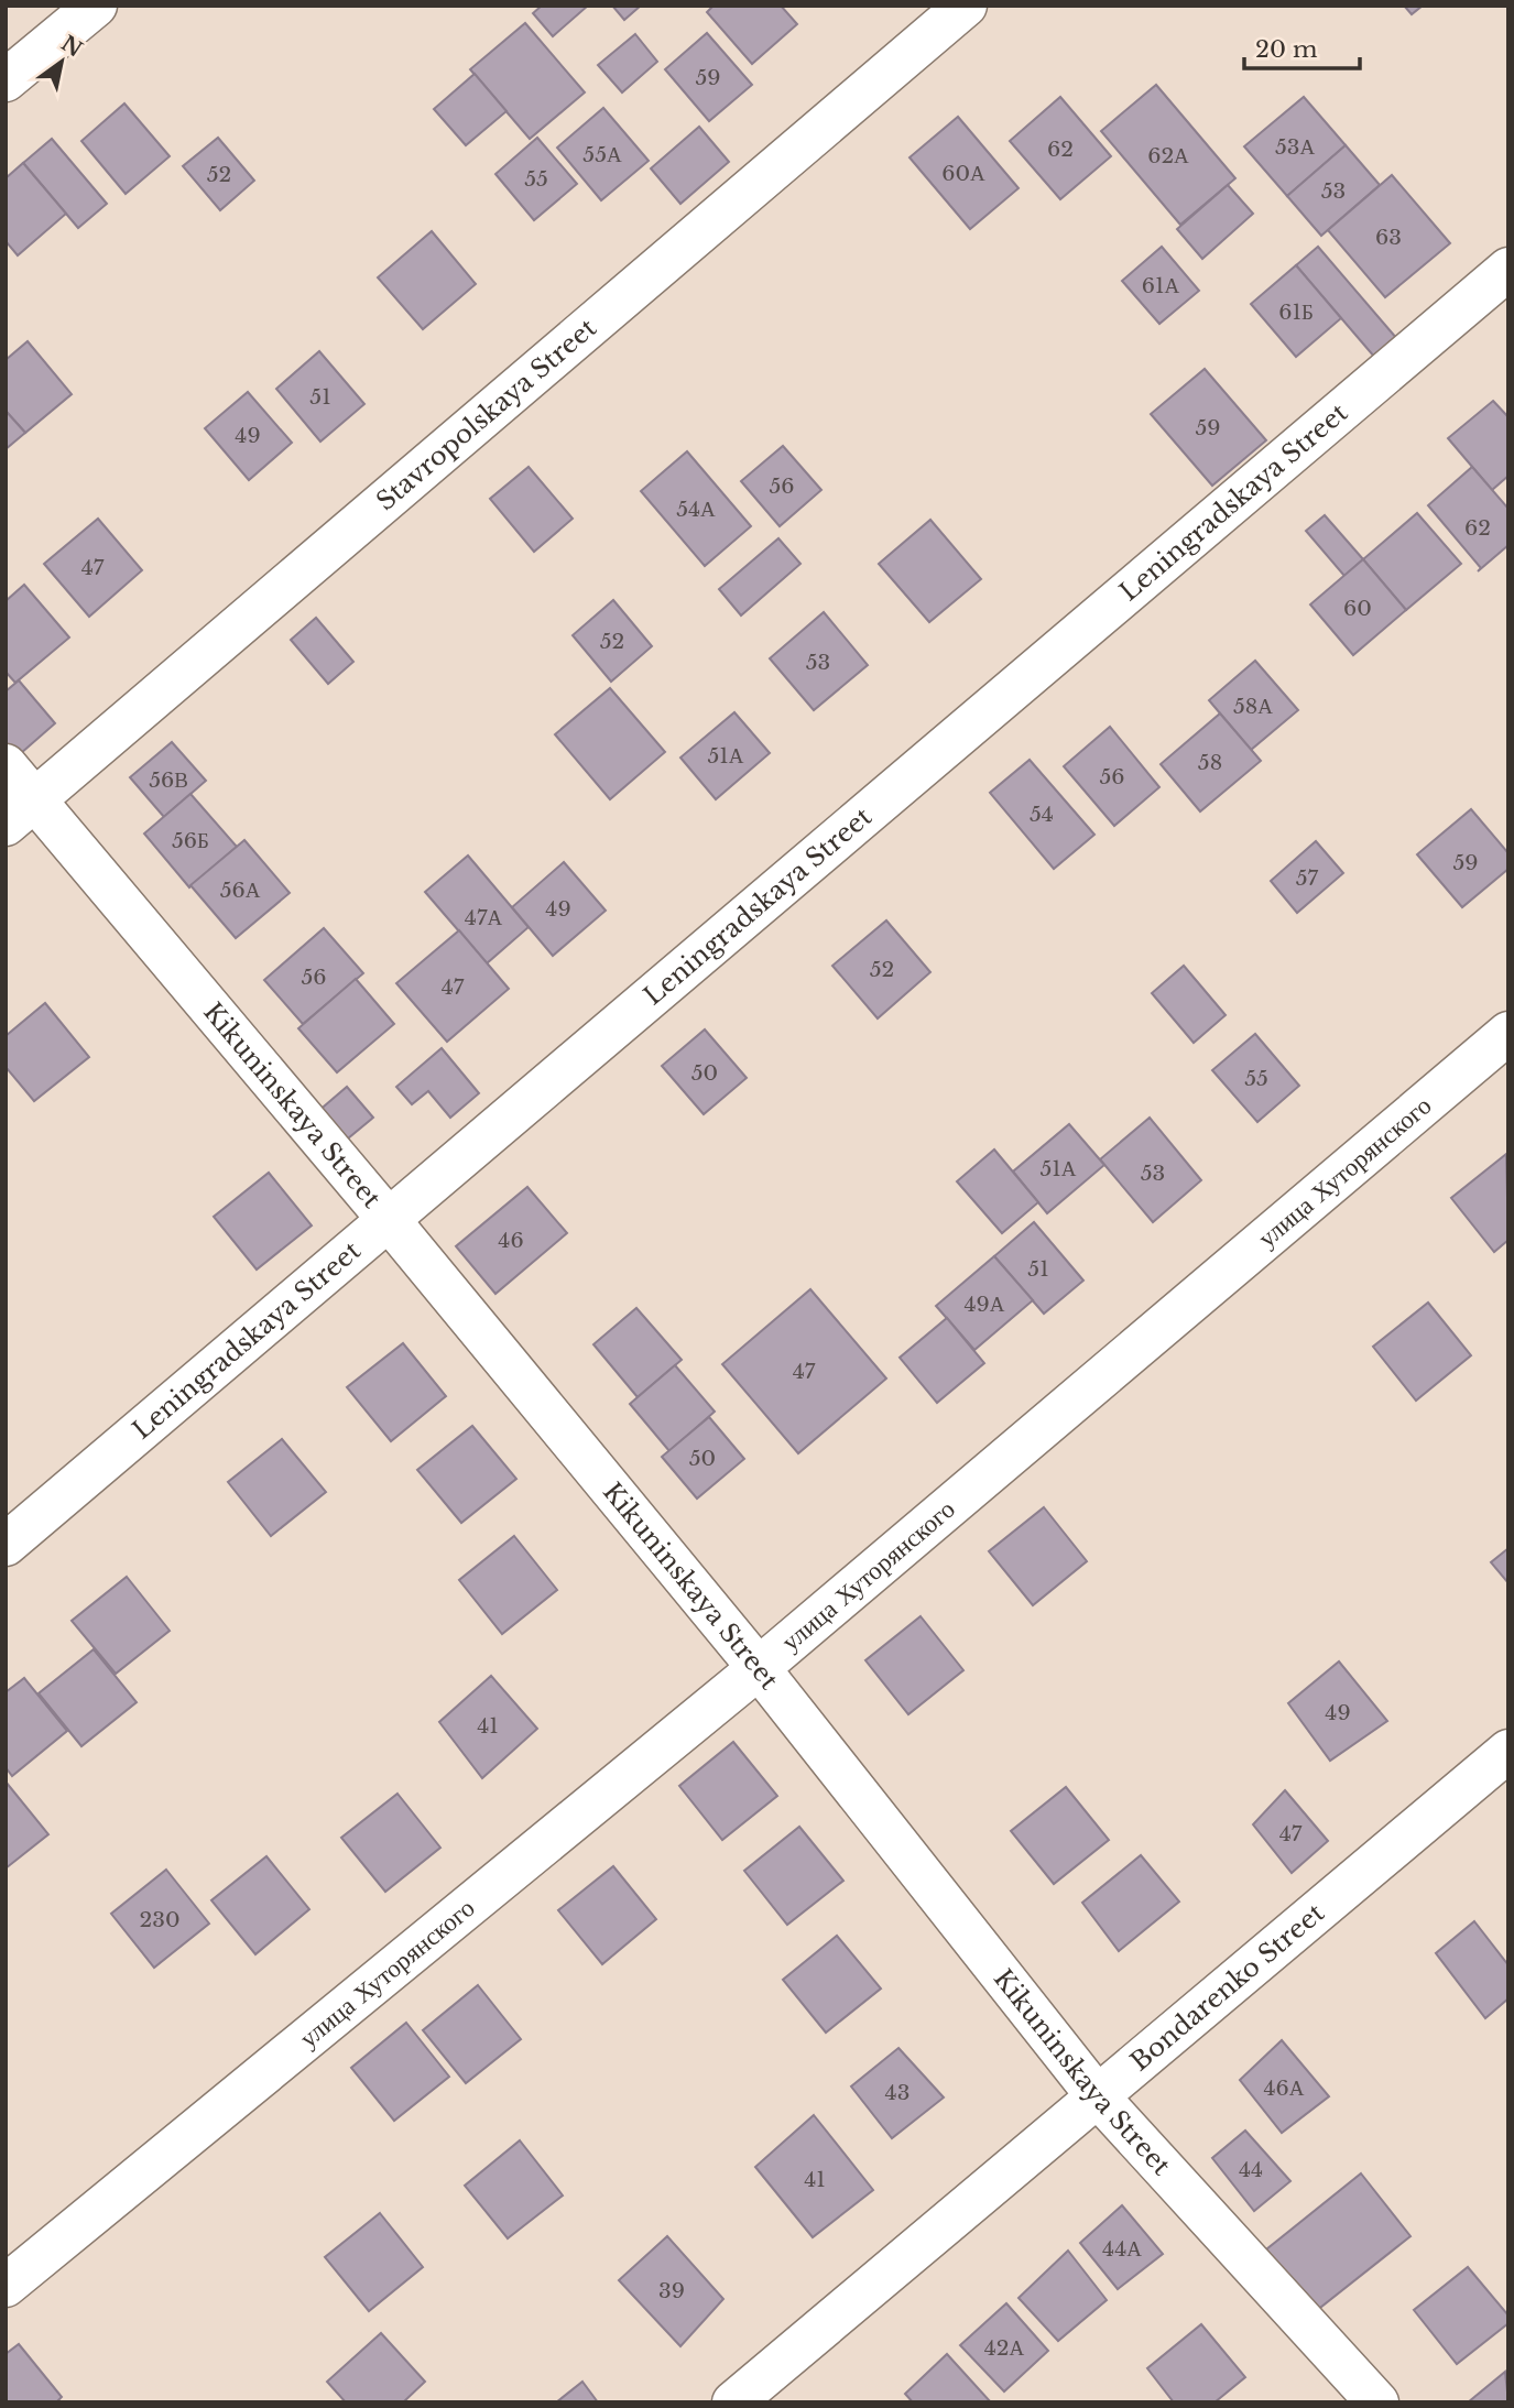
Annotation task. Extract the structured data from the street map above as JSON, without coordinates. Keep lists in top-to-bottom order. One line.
{"streets":{"street":["Stavropolskaya Street","Leningradskaya Street","Kikuninskaya Street","улица Хуторянского","Bondarenko Street"]},"crossings":[["Stavropolskaya Street","Kikuninskaya Street"],["Leningradskaya Street","Kikuninskaya Street"],["Kikuninskaya Street","улица Хуторянского"],["Kikuninskaya Street","Bondarenko Street"]],"house_numbers":["59","53А","62","55А","62А","60А","52","55","53","63","61А","61Б","51","59","49","56","54А","62","47","60","52","53","58А","51А","58","56","56В","54","56Б","59","57","56А","49","47А","52","56","47","50","55","51А","53","46","51","49А","47","50","49","41","47","230","46А","43","44","41","44А","39","42А"],"scale_bar":"20 m","north":"top right"}
